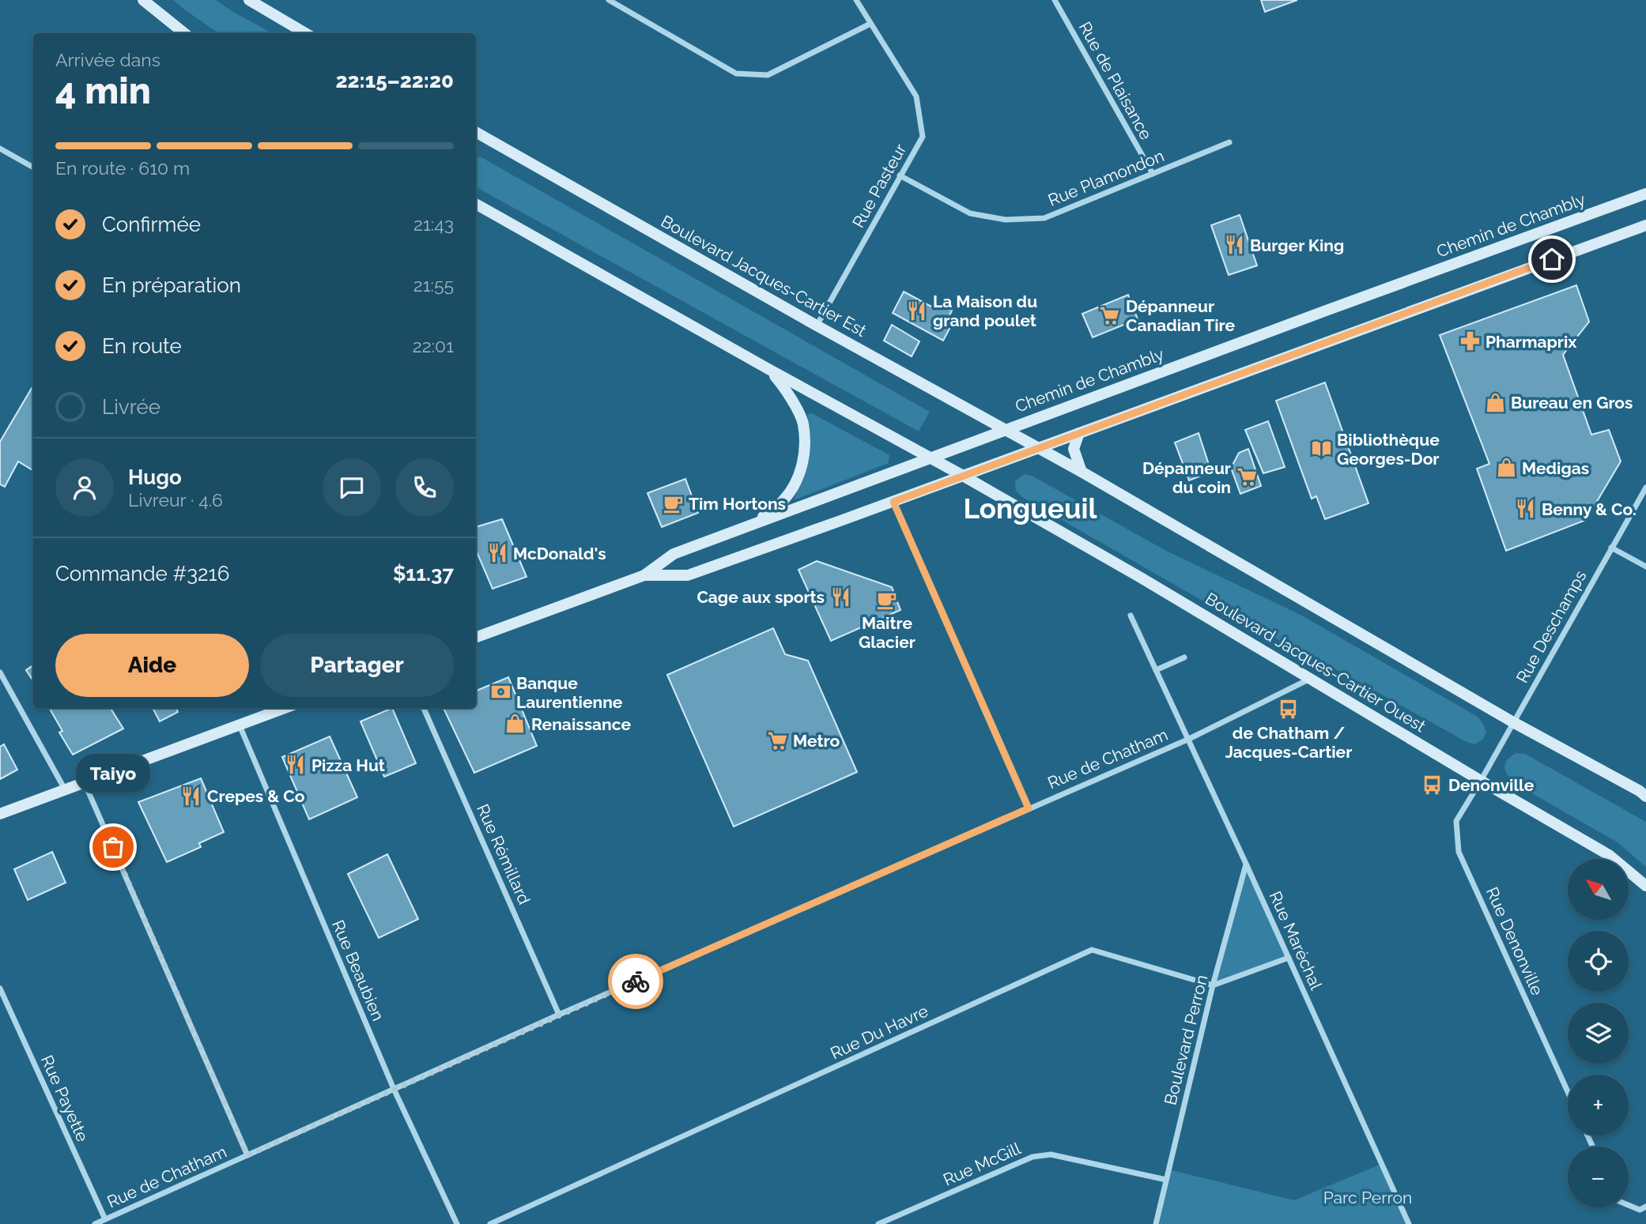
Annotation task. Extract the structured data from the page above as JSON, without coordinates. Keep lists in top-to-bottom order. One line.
{"streets":{"main road":["Chemin de Chambly","Boulevard Jacques-Cartier Est","Boulevard Jacques-Cartier Ouest"],"street":["Rue de Plaisance","Rue Plamondon","Rue Pasteur","Rue Deschamps","Rue de Chatham","Rue Rémillard","Rue Maréchal","Rue Denonville","Rue Beaubien","Rue Du Havre","Boulevard Perron","Rue Payette","Rue McGill"]},"crossings":[["Rue de Plaisance","Rue Plamondon"],["Rue Plamondon","Rue Pasteur"],["Rue Pasteur","Boulevard Jacques-Cartier Est"],["Chemin de Chambly","Boulevard Jacques-Cartier Est"],["Chemin de Chambly","Boulevard Jacques-Cartier Ouest"],["Rue Deschamps","Boulevard Jacques-Cartier Ouest"],["Rue Deschamps","Rue Denonville"],["Boulevard Jacques-Cartier Ouest","Rue de Chatham"],["Boulevard Jacques-Cartier Ouest","Rue Denonville"],["Rue de Chatham","Rue Rémillard"],["Rue de Chatham","Rue Maréchal"],["Rue de Chatham","Rue Beaubien"],["Rue de Chatham","Rue Payette"],["Rue Maréchal","Boulevard Perron"],["Rue Du Havre","Boulevard Perron"],["Boulevard Perron","Rue McGill"]],"districts":["Longueuil"],"parks":["Parc Perron"],"places":{"restaurant":["Burger King","La Maison du grand poulet","Benny & Co.","McDonald's","Cage aux sports","Pizza Hut","Crepes & Co"],"supermarket":["Dépanneur Canadian Tire","Dépanneur du coin","Metro"],"pharmacy":["Pharmaprix"],"shop":["Bureau en Gros","Medigas","Renaissance"],"library":["Bibliothèque Georges-Dor"],"cafe":["Tim Hortons","Maitre Glacier"],"bank":["Banque Laurentienne"],"bus stop":["de Chatham / Jacques-Cartier","Denonville"],"other":["Taiyo"]},"north":"top left","page":{"heading":["4 min","Arrivée dans","22:15–22:20"],"panel":["Hugo","Livreur · 4.6","Commande #3216","$11.37"],"bar":"En route · 610 m","list":[["Confirmée","21:43"],["En préparation","21:55"],["En route","22:01"],"Livrée"],"buttons":["Aide","Partager"],"bubble":"Taiyo","map_buttons":["+","−"]}}
